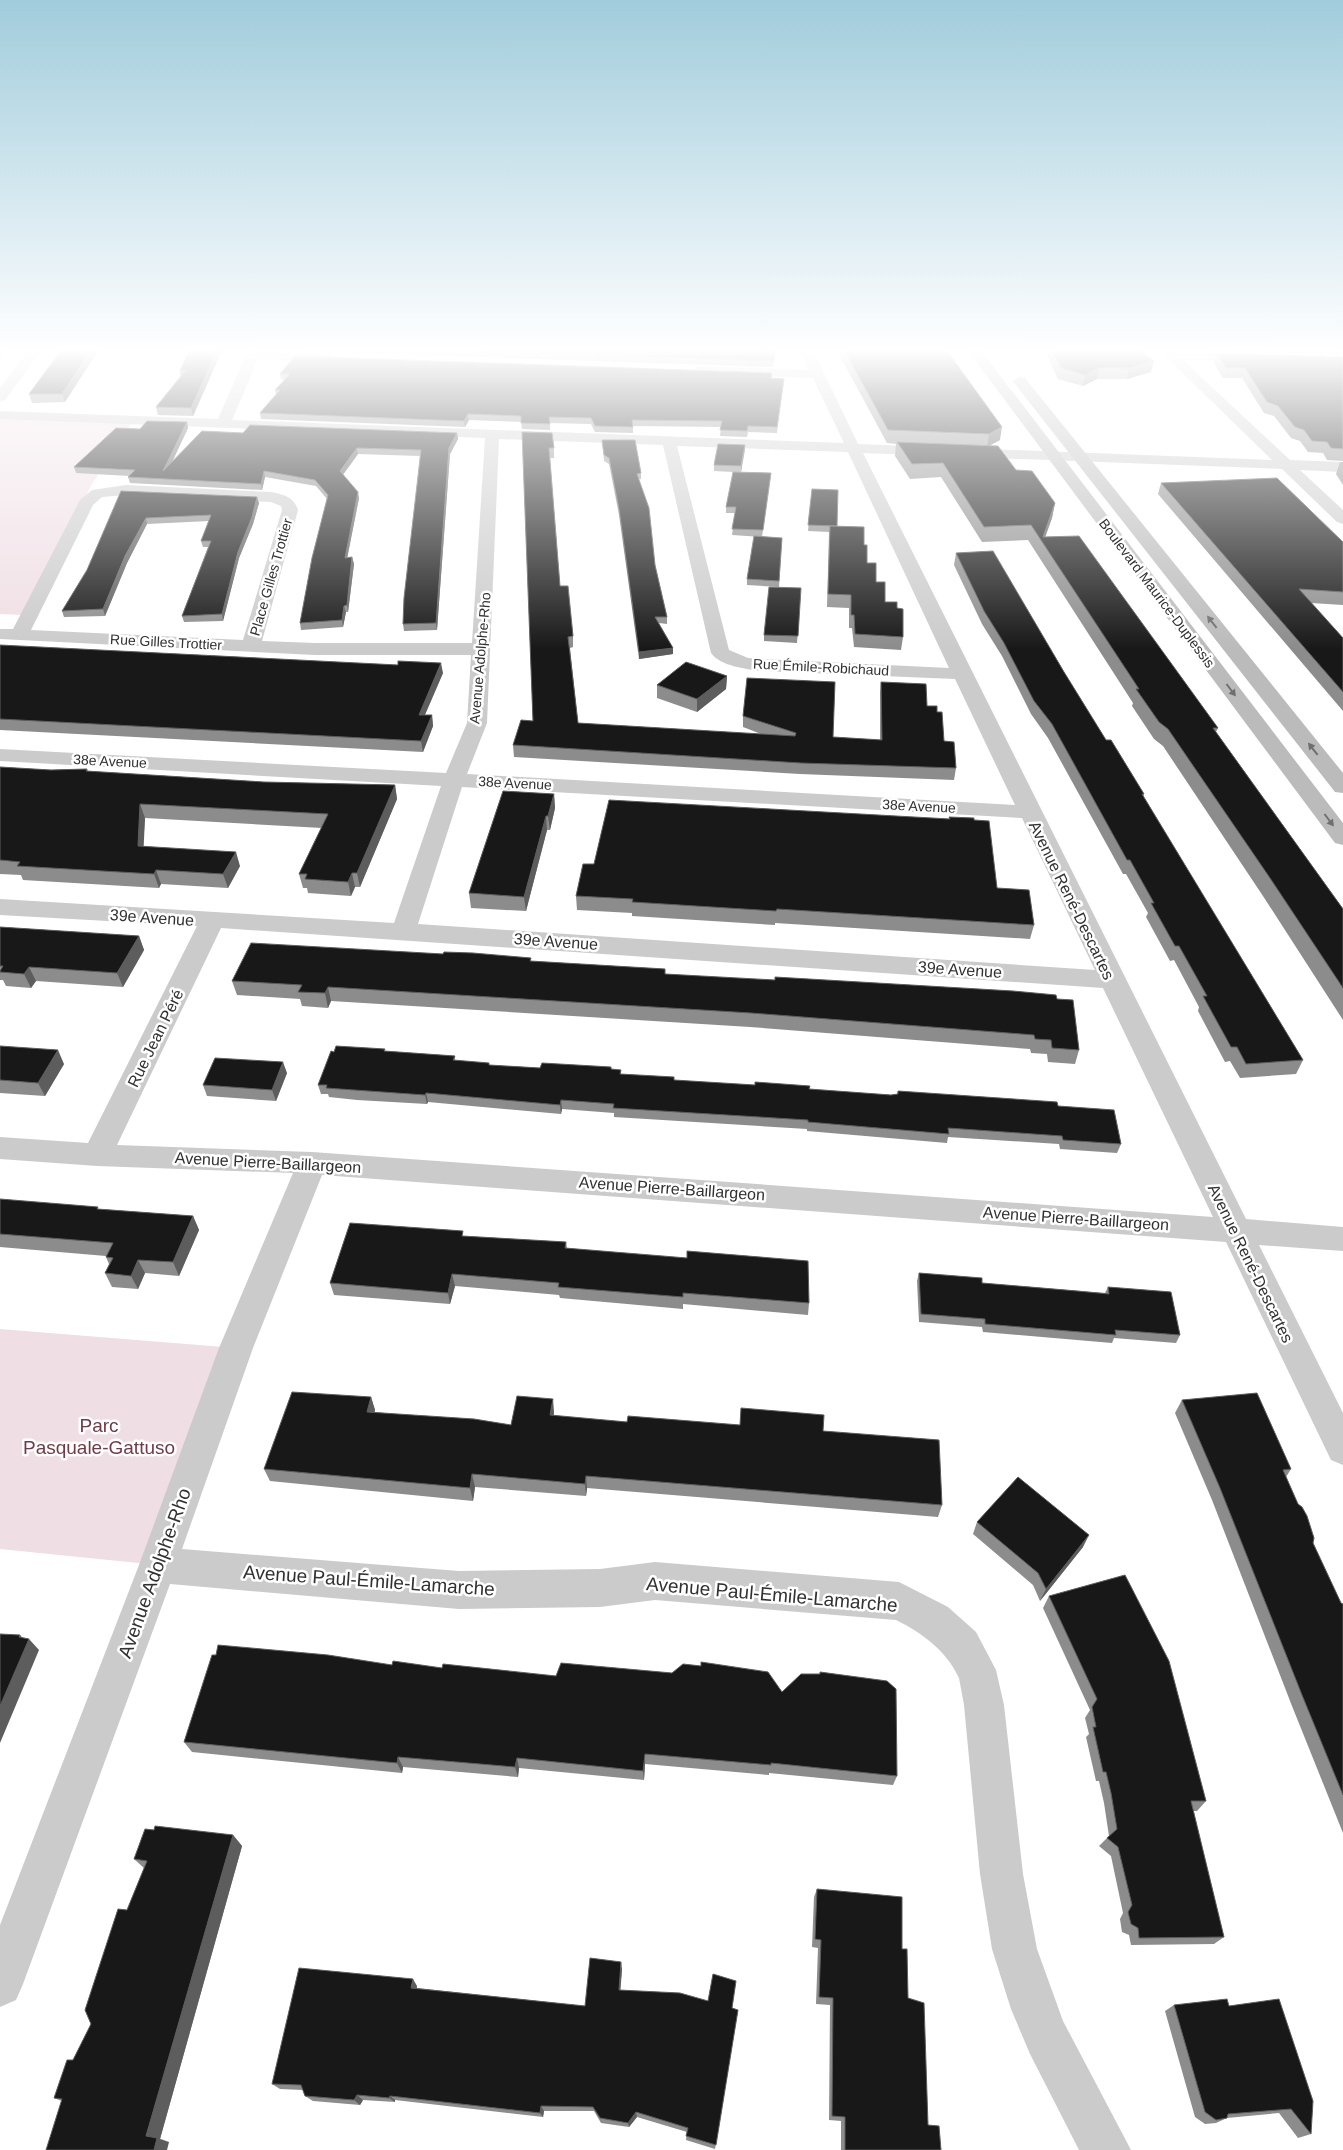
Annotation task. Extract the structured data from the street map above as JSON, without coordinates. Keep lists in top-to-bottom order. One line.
{"streets":{"street":["Place Gilles Trottier","Boulevard Maurice-Duplessis","Rue Gilles Trottier","Avenue Adolphe-Rho","Rue Émile-Robichaud","38e Avenue","Avenue René-Descartes","39e Avenue","Rue Jean Péré","Avenue Pierre-Baillargeon","Avenue Paul-Émile-Lamarche"]},"crossings":[["Place Gilles Trottier","Rue Gilles Trottier"],["Rue Gilles Trottier","Avenue Adolphe-Rho"],["Avenue Adolphe-Rho","38e Avenue"],["Avenue Adolphe-Rho","39e Avenue"],["Avenue Adolphe-Rho","Avenue Pierre-Baillargeon"],["Avenue Adolphe-Rho","Avenue Paul-Émile-Lamarche"],["Rue Émile-Robichaud","Avenue René-Descartes"],["38e Avenue","Avenue René-Descartes"],["Avenue René-Descartes","39e Avenue"],["Avenue René-Descartes","Avenue Pierre-Baillargeon"],["39e Avenue","Rue Jean Péré"],["Rue Jean Péré","Avenue Pierre-Baillargeon"]],"parks":["Parc Pasquale-Gattuso"]}
